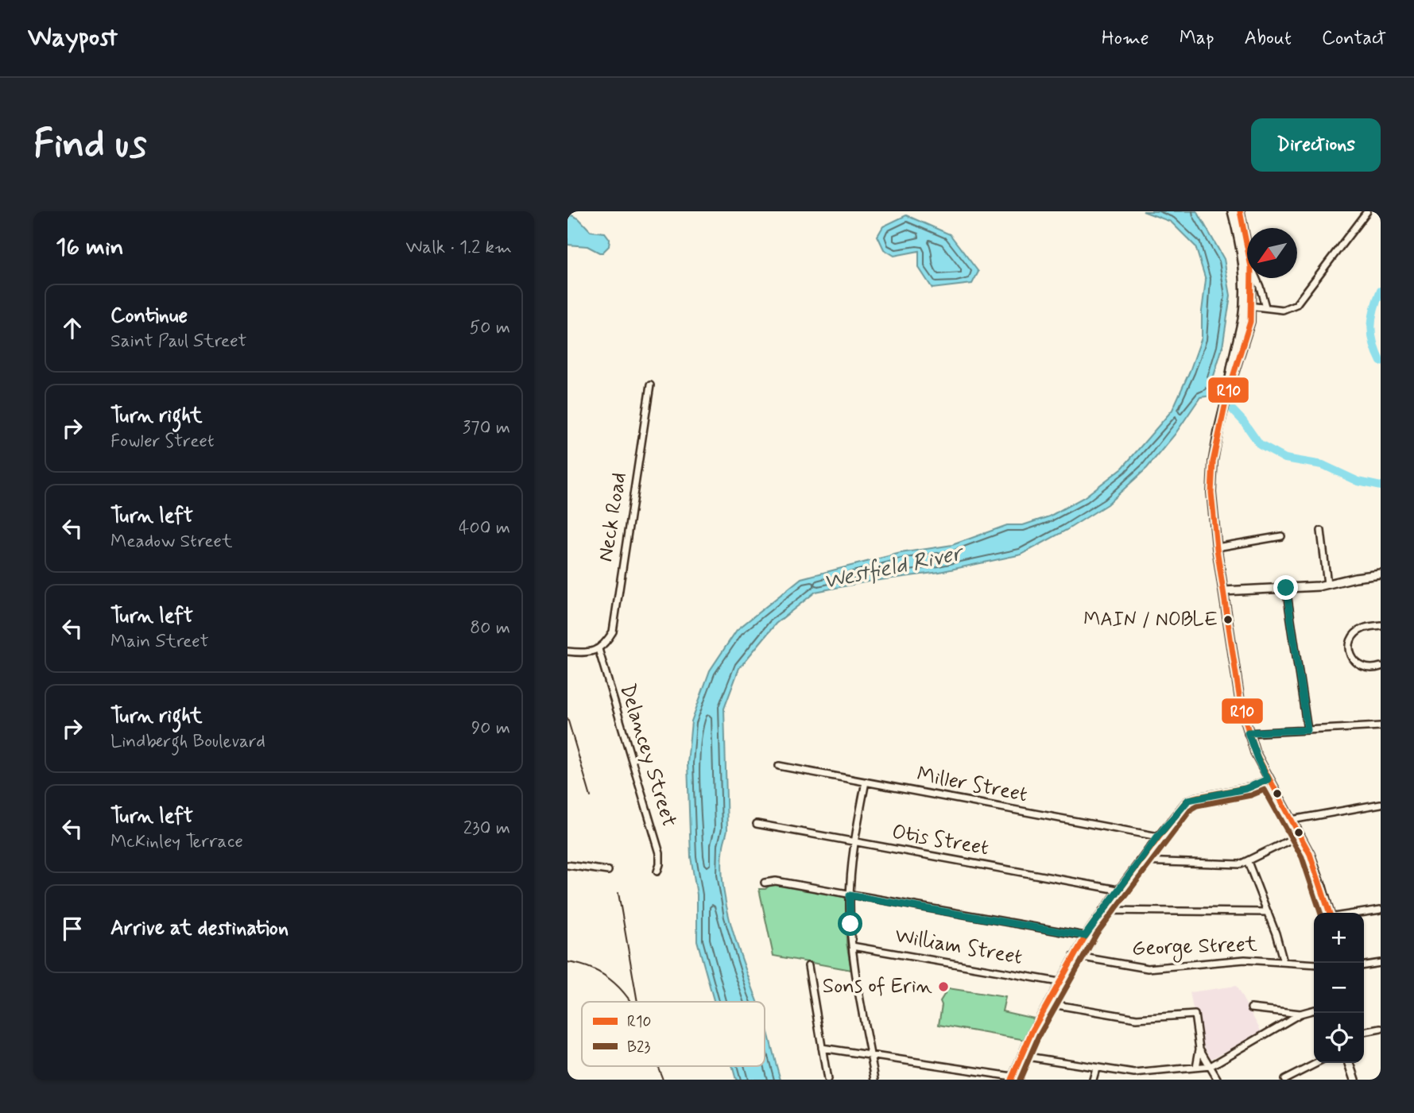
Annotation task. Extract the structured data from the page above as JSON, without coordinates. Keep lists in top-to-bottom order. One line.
{"streets":{"street":["Neck Road","Delancey Street","Miller Street","Otis Street","William Street","George Street"]},"crossings":[["Neck Road","Delancey Street"]],"water":["Westfield River"],"places":["MAIN / NOBLE","Sons of Erin"],"lines":["transit line R10","transit line B23"],"legend":["R10","B23"],"north":"bottom left","page":{"header":"Waypost","nav":["Home","Map","About","Contact"],"buttons":"Directions","title":"Find us","heading":["16 min","Walk · 1.2 km"],"list":[["Continue","Saint Paul Street","50 m"],["Turn right","Fowler Street","370 m"],["Turn left","Meadow Street","400 m"],["Turn left","Main Street","80 m"],["Turn right","Lindbergh Boulevard","90 m"],["Turn left","McKinley Terrace","230 m"],"Arrive at destination"],"map_buttons":["+","−"]}}
